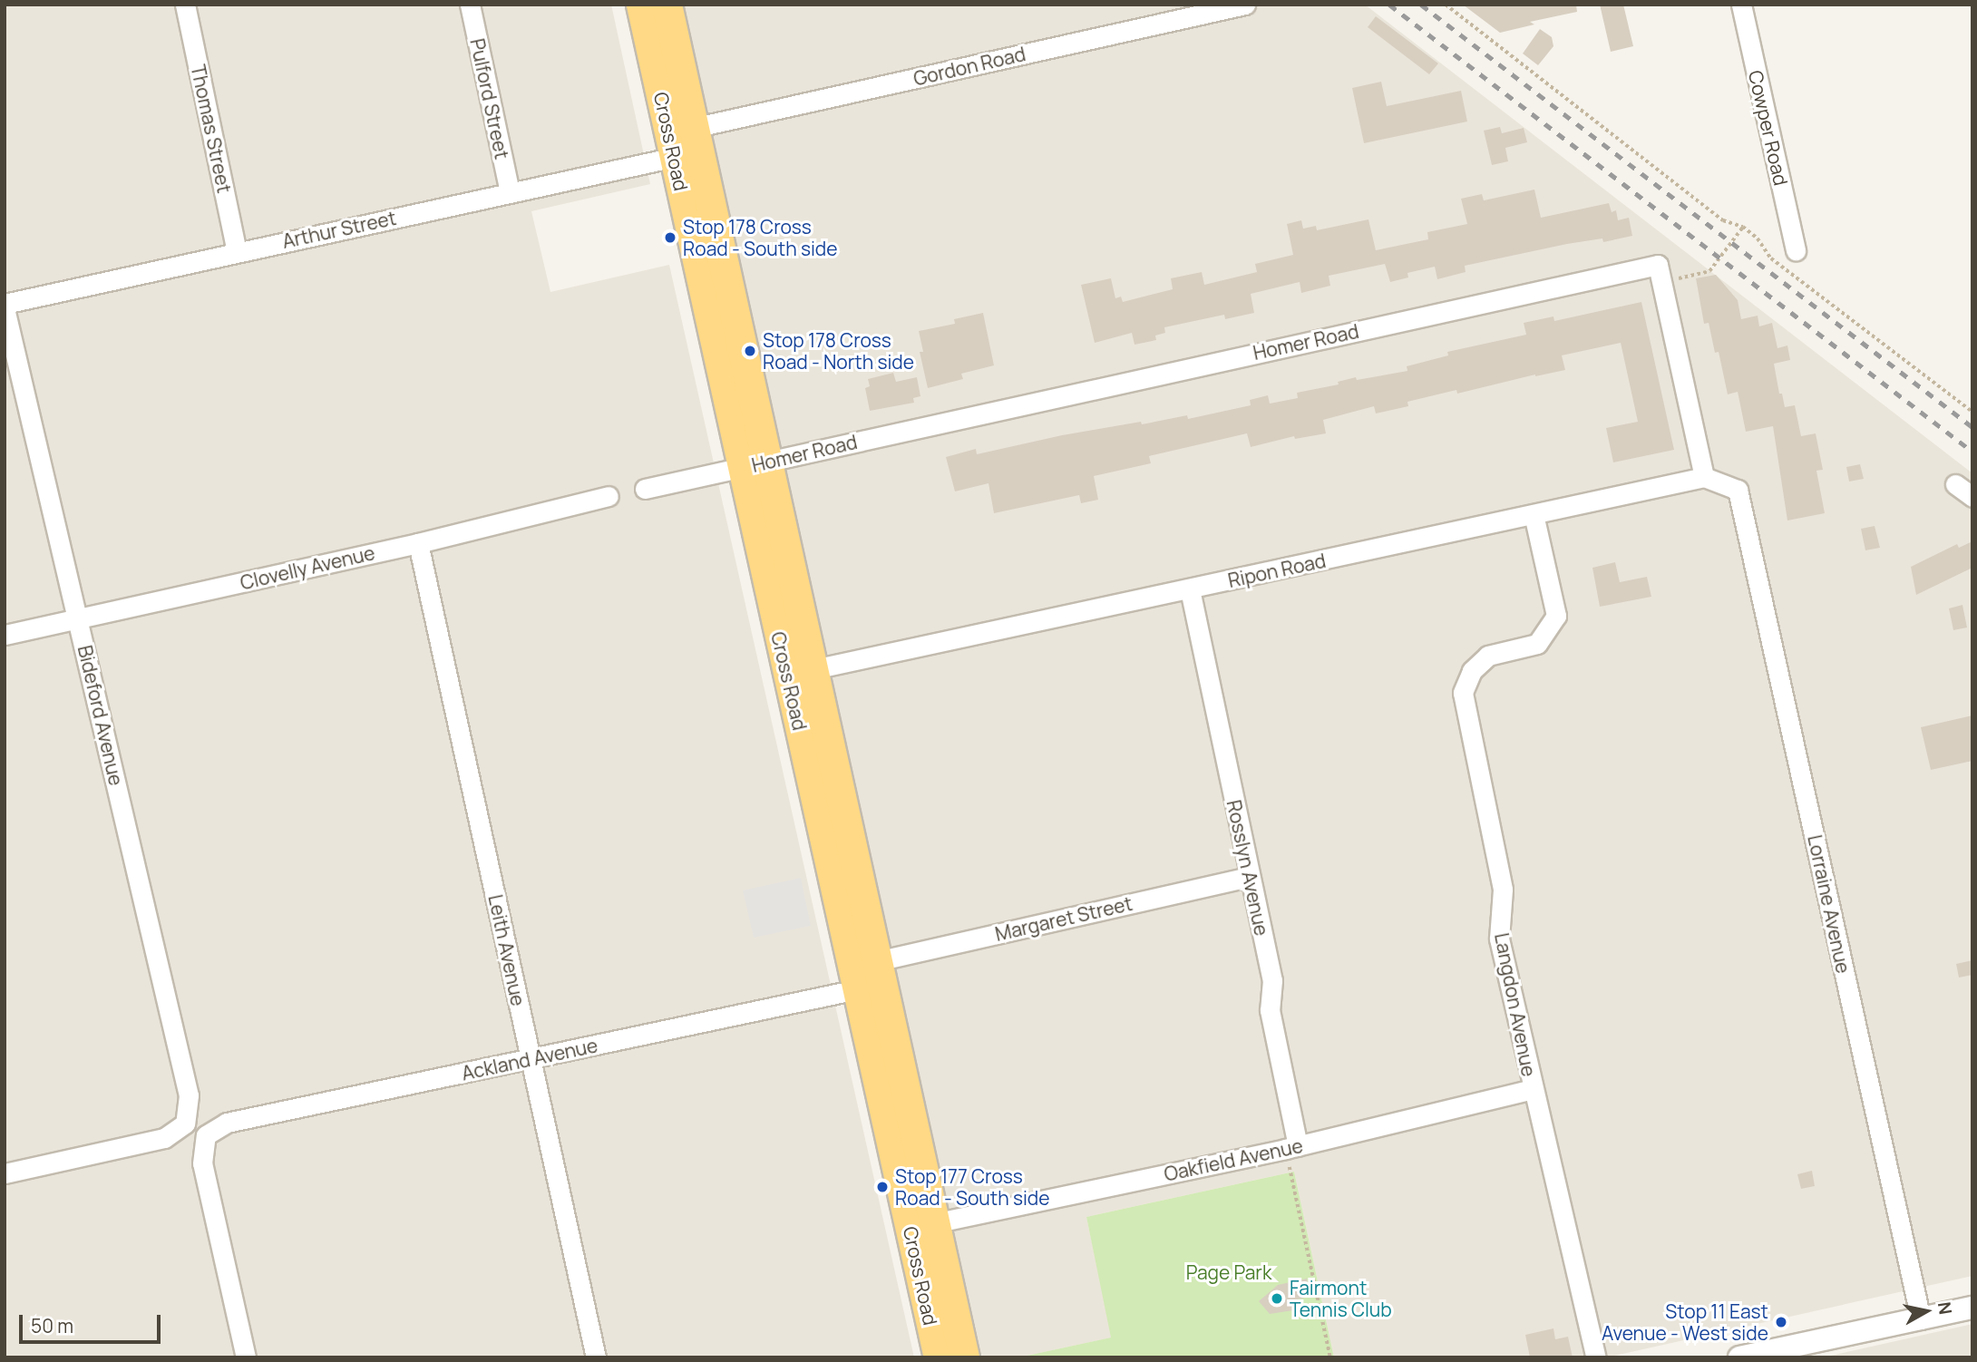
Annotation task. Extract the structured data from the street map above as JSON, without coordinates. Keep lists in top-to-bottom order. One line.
{"streets":{"highway":["Cross Road"],"street":["Gordon Road","Pulford Street","Cowper Road","Thomas Street","Arthur Street","Homer Road","Clovelly Avenue","Ripon Road","Bideford Avenue","Rosslyn Avenue","Lorraine Avenue","Margaret Street","Leith Avenue","Langdon Avenue","Ackland Avenue","Oakfield Avenue"]},"crossings":[["Gordon Road","Cross Road"],["Pulford Street","Arthur Street"],["Thomas Street","Arthur Street"],["Cross Road","Arthur Street"],["Cross Road","Homer Road"],["Cross Road","Ripon Road"],["Cross Road","Margaret Street"],["Cross Road","Ackland Avenue"],["Cross Road","Oakfield Avenue"],["Clovelly Avenue","Bideford Avenue"],["Clovelly Avenue","Leith Avenue"],["Ripon Road","Rosslyn Avenue"],["Ripon Road","Lorraine Avenue"],["Ripon Road","Langdon Avenue"],["Rosslyn Avenue","Margaret Street"],["Rosslyn Avenue","Oakfield Avenue"],["Leith Avenue","Ackland Avenue"],["Langdon Avenue","Oakfield Avenue"]],"parks":["Page Park"],"places":["Stop 178 Cross Road - South side","Stop 178 Cross Road - North side","Stop 177 Cross Road - South side","Fairmont Tennis Club","Stop 11 East Avenue - West side"],"scale_bar":"50 m","north":"right"}
